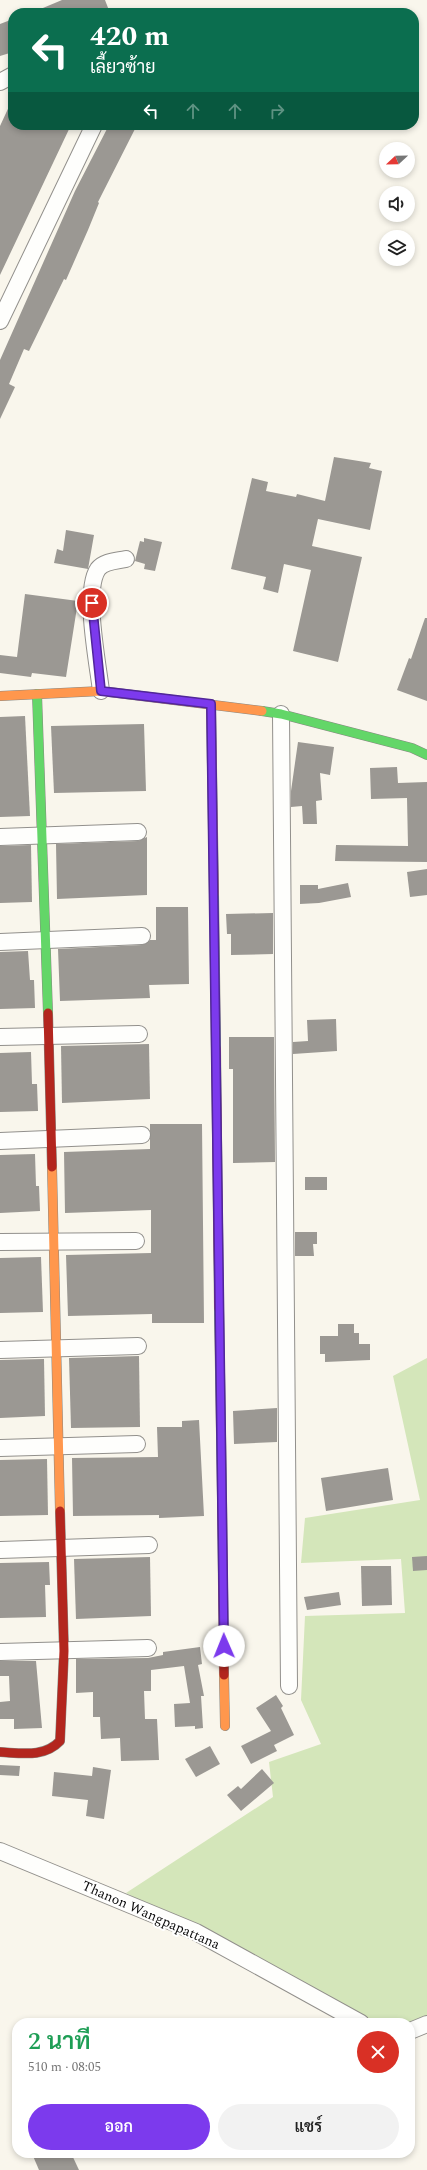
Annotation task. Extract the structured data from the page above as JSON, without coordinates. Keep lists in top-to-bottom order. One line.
{"streets":{"street":["Thanon Wangpapattana"]},"north":"left","page":{"turn":["420 m","เลี้ยวซ้าย"],"heading":["2 นาที","510 m · 08:05"],"buttons":["ออก","แชร์"]}}
